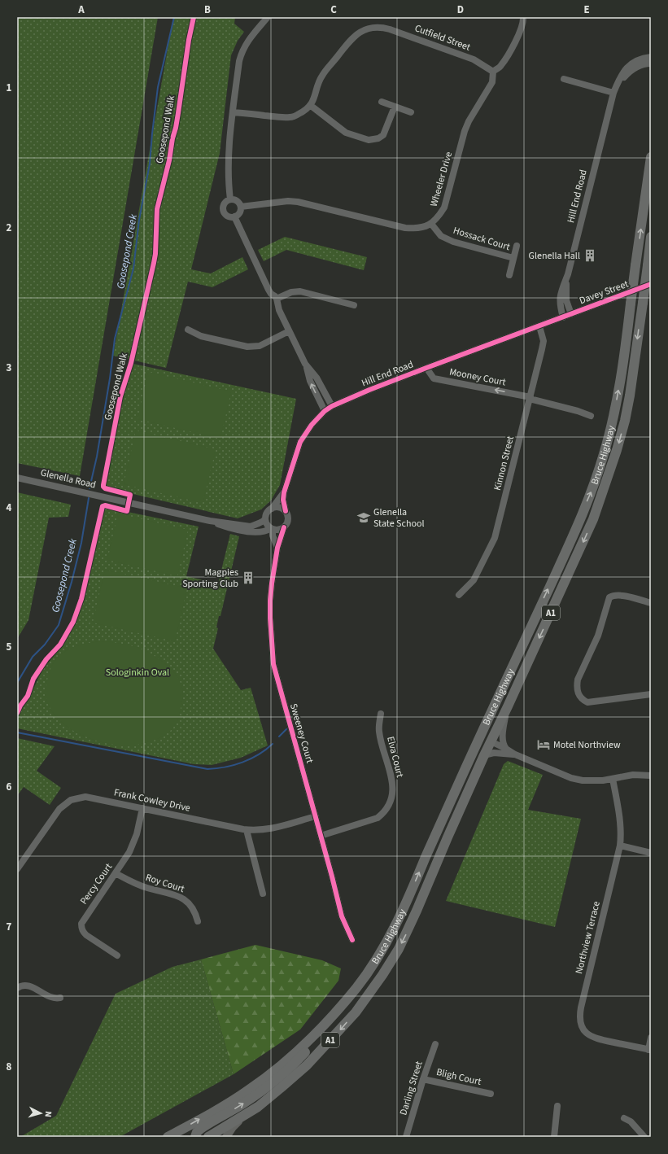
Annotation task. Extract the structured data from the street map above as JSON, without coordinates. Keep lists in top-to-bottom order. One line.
{"streets":{"highway":["Bruce Highway","A1"],"street":["Cutfield Street","Wheeler Drive","Hill End Road","Hossack Court","Davey Street","Mooney Court","Kinnon Street","Glenella Road","Sweeney Court","Elva Court","Frank Cowley Drive","Roy Court","Percy Court","Northview Terrace","Bligh Court","Darling Street"],"cycle path":["Goosepond Walk"]},"crossings":[["Cutfield Street","Wheeler Drive"],["Wheeler Drive","Hossack Court"],["Hill End Road","Davey Street"],["Hill End Road","Mooney Court"],["Hill End Road","Kinnon Street"],["Hill End Road","Glenella Road"],["Hill End Road","Sweeney Court"],["Mooney Court","Kinnon Street"],["Glenella Road","Sweeney Court"],["Sweeney Court","Elva Court"],["Sweeney Court","Frank Cowley Drive"],["Frank Cowley Drive","Percy Court"],["Roy Court","Percy Court"],["Bligh Court","Darling Street"]],"one_way":["Mooney Court"],"water":["Goosepond Creek"],"parks":["Sologinkin Oval"],"places":{"building":["Glenella Hall","Magpies Sporting Club"],"school or university":["Glenella State School"],"hotel":["Motel Northview"]},"north":"right","grid":{"columns":["A","B","C","D","E"],"rows":["1","2","3","4","5","6","7","8"]}}
